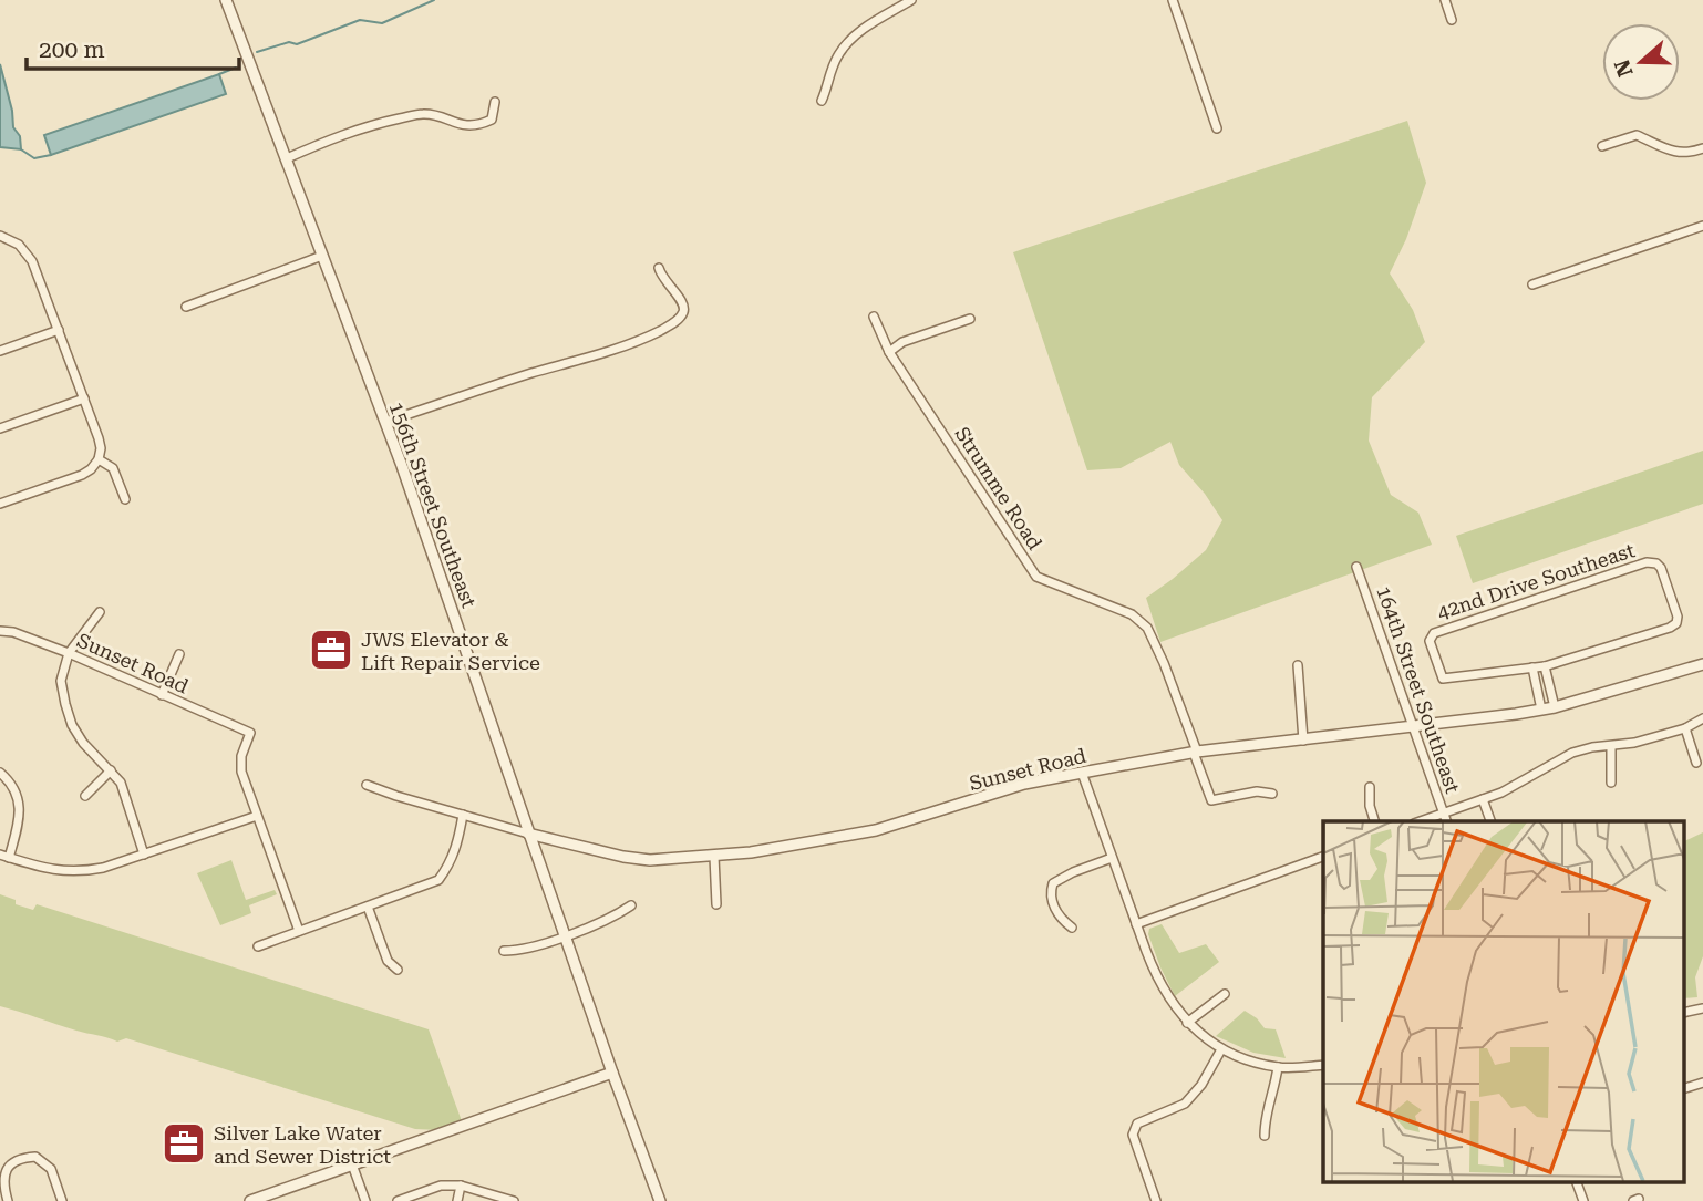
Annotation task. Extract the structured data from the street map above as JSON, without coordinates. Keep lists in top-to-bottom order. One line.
{"streets":{"street":["Strumme Road","156th Street Southeast","42nd Drive Southeast","Sunset Road","164th Street Southeast"]},"crossings":[["Strumme Road","Sunset Road"],["156th Street Southeast","Sunset Road"],["Sunset Road","164th Street Southeast"]],"places":{"office":["JWS Elevator & Lift Repair Service","Silver Lake Water and Sewer District"]},"scale_bar":"200 m","north":"left"}
